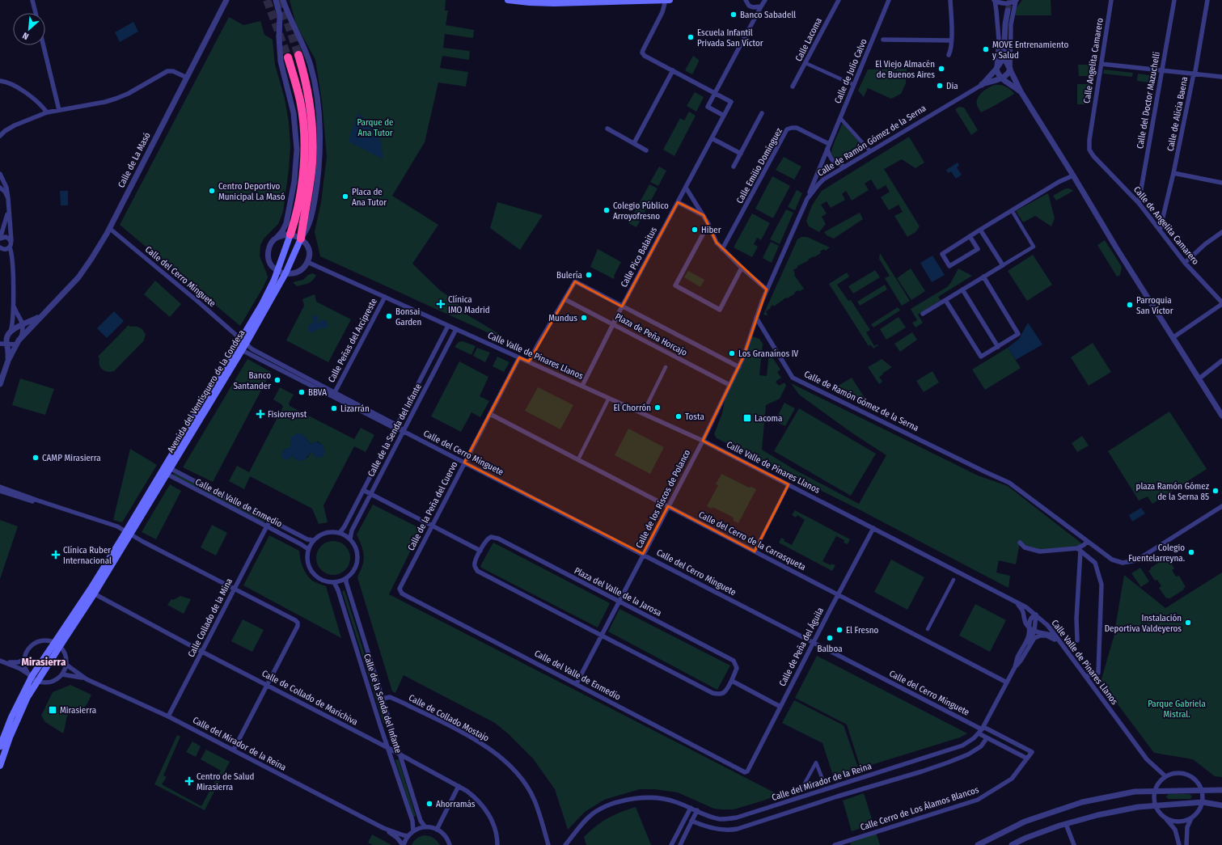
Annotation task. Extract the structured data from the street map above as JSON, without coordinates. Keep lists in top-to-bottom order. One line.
{"streets":{"main road":["Avenida del Ventisquero de la Condesa"],"street":["Calle Lacoma","Calle Angelita Camarero","Calle de Julio Calvo","Calle del Doctor Mazuchelli","Calle de Alicia Baena","Calle de Ramón Gómez de la Serna","Calle de La Masó","Calle Emilio Domínguez","Calle de Angelita Camarero","Calle Pico Balaitus","Calle del Cerro Minguete","Plaza de Peña Horcajo","Calle Peñas del Arcipreste","Calle Valle de Pinares Llanos","Calle de la Senda del Infante","Calle de los Riscos de Polanco","Calle del Valle de Enmedio","Calle de la Peña del Cuervo","Calle del Cerro de la Carrasqueta","Plaza del Valle de la Jarosa","Calle Collado de la Mina","Calle de Peña del Águila","Calle de Collado de Marichiva","Calle de Collado Mostajo","Calle del Mirador de la Reina","Calle Cerro de Los Álamos Blancos"]},"crossings":[["Calle Angelita Camarero","Calle de Angelita Camarero"],["Calle de Julio Calvo","Calle de Ramón Gómez de la Serna"],["Calle de Julio Calvo","Calle Emilio Domínguez"],["Calle del Doctor Mazuchelli","Calle de Angelita Camarero"],["Calle de Alicia Baena","Calle de Angelita Camarero"],["Calle de Ramón Gómez de la Serna","Calle de los Riscos de Polanco"],["Calle de La Masó","Calle del Cerro Minguete"],["Calle Pico Balaitus","Plaza de Peña Horcajo"],["Calle Pico Balaitus","Calle Valle de Pinares Llanos"],["Calle del Cerro Minguete","Calle Peñas del Arcipreste"],["Calle del Cerro Minguete","Avenida del Ventisquero de la Condesa"],["Calle del Cerro Minguete","Calle de la Senda del Infante"],["Calle del Cerro Minguete","Calle de los Riscos de Polanco"],["Calle del Cerro Minguete","Calle de la Peña del Cuervo"],["Calle del Cerro Minguete","Calle de Peña del Águila"],["Calle del Cerro Minguete","Calle del Mirador de la Reina"],["Calle del Cerro Minguete","Calle Cerro de Los Álamos Blancos"],["Plaza de Peña Horcajo","Calle de los Riscos de Polanco"],["Calle Peñas del Arcipreste","Calle Valle de Pinares Llanos"],["Calle Valle de Pinares Llanos","Calle de la Senda del Infante"],["Calle Valle de Pinares Llanos","Calle de los Riscos de Polanco"],["Calle Valle de Pinares Llanos","Calle de la Peña del Cuervo"],["Calle Valle de Pinares Llanos","Calle de Peña del Águila"],["Avenida del Ventisquero de la Condesa","Calle del Valle de Enmedio"],["Avenida del Ventisquero de la Condesa","Calle de Collado de Marichiva"],["Calle de la Senda del Infante","Calle del Valle de Enmedio"],["Calle de la Senda del Infante","Calle de Collado de Marichiva"],["Calle de la Senda del Infante","Calle de Collado Mostajo"],["Calle de los Riscos de Polanco","Calle del Valle de Enmedio"],["Calle de los Riscos de Polanco","Calle del Cerro de la Carrasqueta"],["Calle de los Riscos de Polanco","Plaza del Valle de la Jarosa"],["Calle del Valle de Enmedio","Calle de la Peña del Cuervo"],["Calle del Valle de Enmedio","Calle Collado de la Mina"],["Calle del Valle de Enmedio","Calle de Peña del Águila"],["Calle de la Peña del Cuervo","Calle del Cerro de la Carrasqueta"],["Calle del Cerro de la Carrasqueta","Calle de Peña del Águila"],["Calle del Cerro de la Carrasqueta","Calle del Mirador de la Reina"],["Calle Collado de la Mina","Calle de Collado de Marichiva"],["Calle Collado de la Mina","Calle del Mirador de la Reina"]],"districts":["Mirasierra"],"parks":["Parque de Ana Tutor","Parque Gabriela Mistral."],"places":{"other":["Banco Sabadell","Escuela Infantil Privada San Víctor","MOVE Entrenamiento y Salud","El Viejo Almacén de Buenos Aires","Dia","Centro Deportivo Municipal La Masó","Placa de Ana Tutor","Colegio Público Arroyofresno","Hiber","Bulería","Parroquia San Víctor","Bonsai Garden","Mundus","Los Granaínos IV","Banco Santander","BBVA","El Chorrón","Lizarrán","Tosta","CAMP Mirasierra","plaza Ramón Gómez de la Serna 85","Colegio Fuentelarreyna.","Instalación Deportiva Valdeyeros","El Fresno","Balboa","Ahorramás"],"health":["Clínica IMO Madrid","Fisioreynst","Clínica Ruber Internacional","Centro de Salud Mirasierra"],"transit":["Lacoma","Mirasierra"]},"north":"bottom left"}
